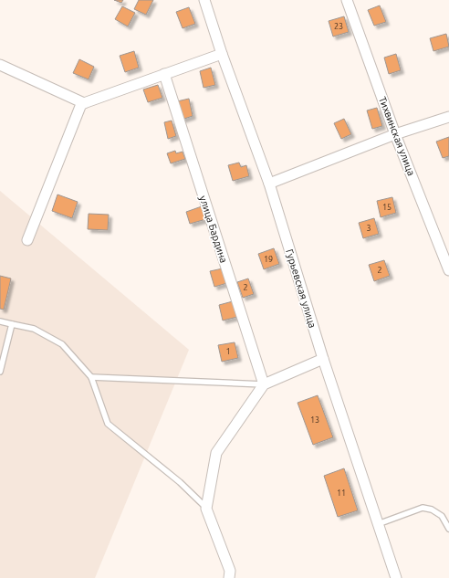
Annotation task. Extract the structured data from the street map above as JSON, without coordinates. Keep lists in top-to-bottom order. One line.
{"streets":{"street":["Тихвинская улица","улица Бардина","Гурьевская улица"]},"house_numbers":["23","15","3","19","2","2","1","13","11"]}
